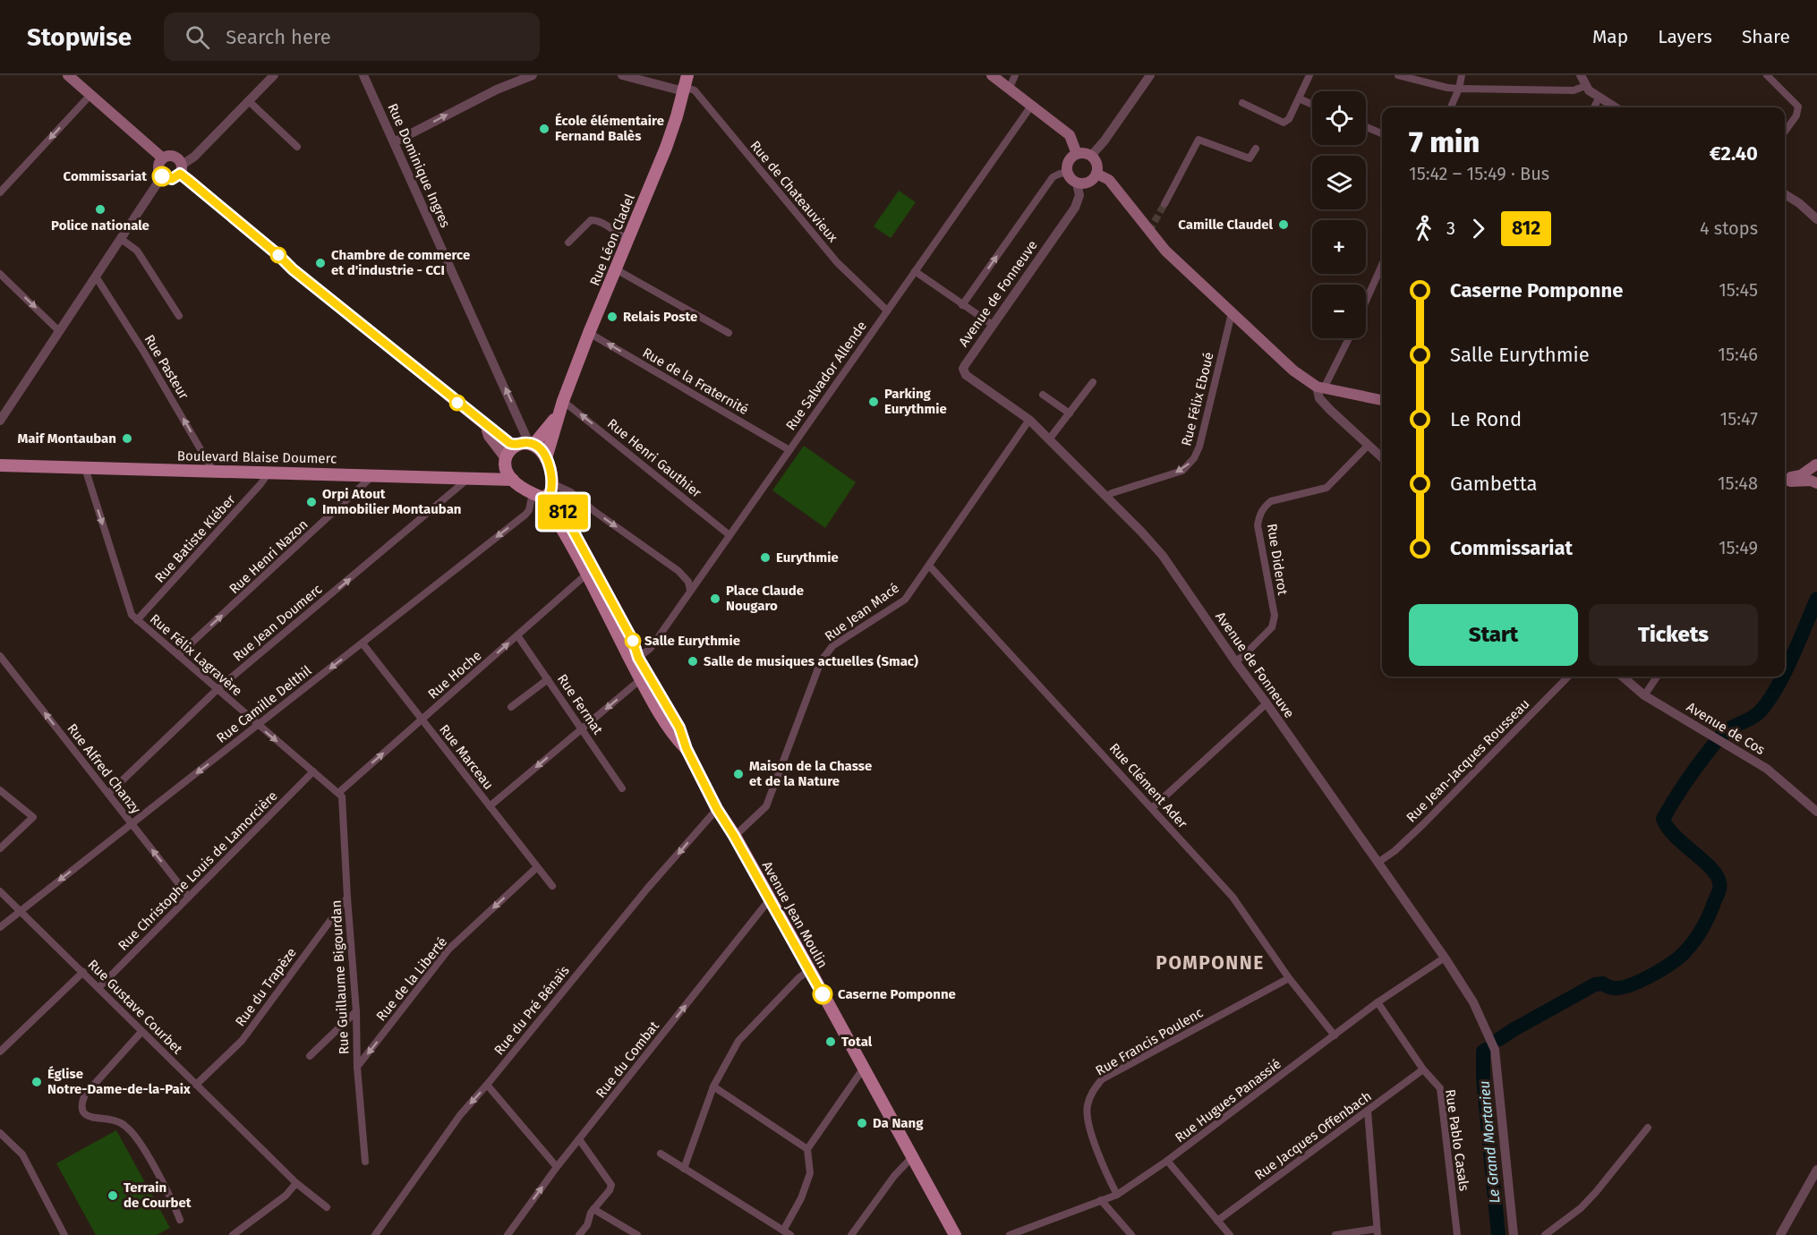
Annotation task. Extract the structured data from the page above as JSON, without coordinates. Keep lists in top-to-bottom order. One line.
{"streets":{"main road":["Rue Léon Cladel","Boulevard Blaise Doumerc","Avenue Jean Moulin"],"street":["Rue Dominique Ingres","Rue de Chateauvieux","Avenue de Fonneuve","Rue Pasteur","Rue Salvador Allende","Rue de la Fraternité","Rue Félix Eboué","Rue Henri Gauthier","Rue Batiste Kléber","Rue Henri Nazon","Rue Diderot","Rue Jean Macé","Rue Jean Doumerc","Rue Félix Lagravère","Rue Hoche","Rue Camille Delthil","Rue Fermat","Avenue de Cos","Rue Marceau","Rue Jean-Jacques Rousseau","Rue Alfred Chanzy","Rue Clément Ader","Rue Christophe Louis de Lamorcière","Rue Guillaume Bigourdan","Rue de la Liberté","Rue du Trapèze","Rue Gustave Courbet","Rue du Pré Bénaïs","Rue Francis Poulenc","Rue du Combat","Rue Hugues Panassié","Rue Jacques Offenbach","Rue Pablo Casals"]},"crossings":[["Rue Dominique Ingres","Rue Léon Cladel"],["Rue Dominique Ingres","Boulevard Blaise Doumerc"],["Rue Dominique Ingres","Rue Camille Delthil"],["Rue de Chateauvieux","Rue Léon Cladel"],["Rue de Chateauvieux","Rue Salvador Allende"],["Rue Léon Cladel","Rue de la Fraternité"],["Rue Léon Cladel","Boulevard Blaise Doumerc"],["Rue Léon Cladel","Rue Henri Gauthier"],["Rue Léon Cladel","Rue Camille Delthil"],["Avenue de Fonneuve","Rue Félix Eboué"],["Avenue de Fonneuve","Rue Diderot"],["Avenue de Fonneuve","Rue Jean Macé"],["Avenue de Fonneuve","Rue Jean-Jacques Rousseau"],["Avenue de Fonneuve","Rue Hugues Panassié"],["Rue Pasteur","Boulevard Blaise Doumerc"],["Rue Salvador Allende","Rue de la Fraternité"],["Rue Salvador Allende","Rue Henri Gauthier"],["Boulevard Blaise Doumerc","Rue Batiste Kléber"],["Boulevard Blaise Doumerc","Rue Henri Nazon"],["Boulevard Blaise Doumerc","Rue Jean Doumerc"],["Boulevard Blaise Doumerc","Rue Félix Lagravère"],["Boulevard Blaise Doumerc","Rue Camille Delthil"],["Rue Batiste Kléber","Rue Félix Lagravère"],["Rue Henri Nazon","Rue Félix Lagravère"],["Rue Jean Macé","Rue Clément Ader"],["Rue Jean Macé","Avenue Jean Moulin"],["Rue Jean Doumerc","Rue Félix Lagravère"],["Rue Jean Doumerc","Rue Alfred Chanzy"],["Rue Félix Lagravère","Rue Hoche"],["Rue Félix Lagravère","Rue Camille Delthil"],["Rue Félix Lagravère","Rue Christophe Louis de Lamorcière"],["Rue Félix Lagravère","Rue Guillaume Bigourdan"],["Rue Hoche","Rue Fermat"],["Rue Hoche","Rue Marceau"],["Rue Hoche","Rue Guillaume Bigourdan"],["Rue Camille Delthil","Rue Marceau"],["Rue Camille Delthil","Rue Alfred Chanzy"],["Rue Camille Delthil","Rue Gustave Courbet"],["Rue Marceau","Rue de la Liberté"],["Rue Alfred Chanzy","Rue Christophe Louis de Lamorcière"],["Rue Clément Ader","Rue Francis Poulenc"],["Rue Clément Ader","Rue Hugues Panassié"],["Rue Christophe Louis de Lamorcière","Rue Gustave Courbet"],["Avenue Jean Moulin","Rue du Pré Bénaïs"],["Avenue Jean Moulin","Rue du Combat"],["Rue Guillaume Bigourdan","Rue de la Liberté"],["Rue Guillaume Bigourdan","Rue du Trapèze"],["Rue du Trapèze","Rue Gustave Courbet"],["Rue Francis Poulenc","Rue Hugues Panassié"],["Rue Hugues Panassié","Rue Pablo Casals"],["Rue Jacques Offenbach","Rue Pablo Casals"]],"one_way":["Rue Dominique Ingres","Rue de la Fraternité","Rue Félix Eboué","Rue Henri Nazon","Rue Jean Doumerc","Rue Félix Lagravère","Rue Hoche","Rue Camille Delthil","Rue Alfred Chanzy","Rue de la Liberté","Rue du Pré Bénaïs","Rue du Combat"],"districts":["POMPONNE"],"water":["Le Grand Mortarieu"],"places":["École élémentaire Fernand Balès","Commissariat","Police nationale","Camille Claudel","Chambre de commerce et d'industrie - CCI","Relais Poste","Parking Eurythmie","Maif Montauban","Orpi Atout Immobilier Montauban","Eurythmie","Place Claude Nougaro","Salle Eurythmie","Salle de musiques actuelles (Smac)","Maison de la Chasse et de la Nature","Caserne Pomponne","Total","Église Notre-Dame-de-la-Paix","Da Nang","Terrain de Courbet"],"lines":["bus line 812"],"page":{"header":"Stopwise","search":"Search here","nav":["Map","Layers","Share"],"on_map":"812","map_buttons":["+","−"],"heading":["7 min","15:42 – 15:49 · Bus","€2.40"],"legs":["3","812","4 stops"],"list":[{"name":"Caserne Pomponne","value":"15:45"},{"name":"Salle Eurythmie","value":"15:46"},{"name":"Le Rond","value":"15:47"},{"name":"Gambetta","value":"15:48"},{"name":"Commissariat","value":"15:49"}],"buttons":["Start","Tickets"]}}
